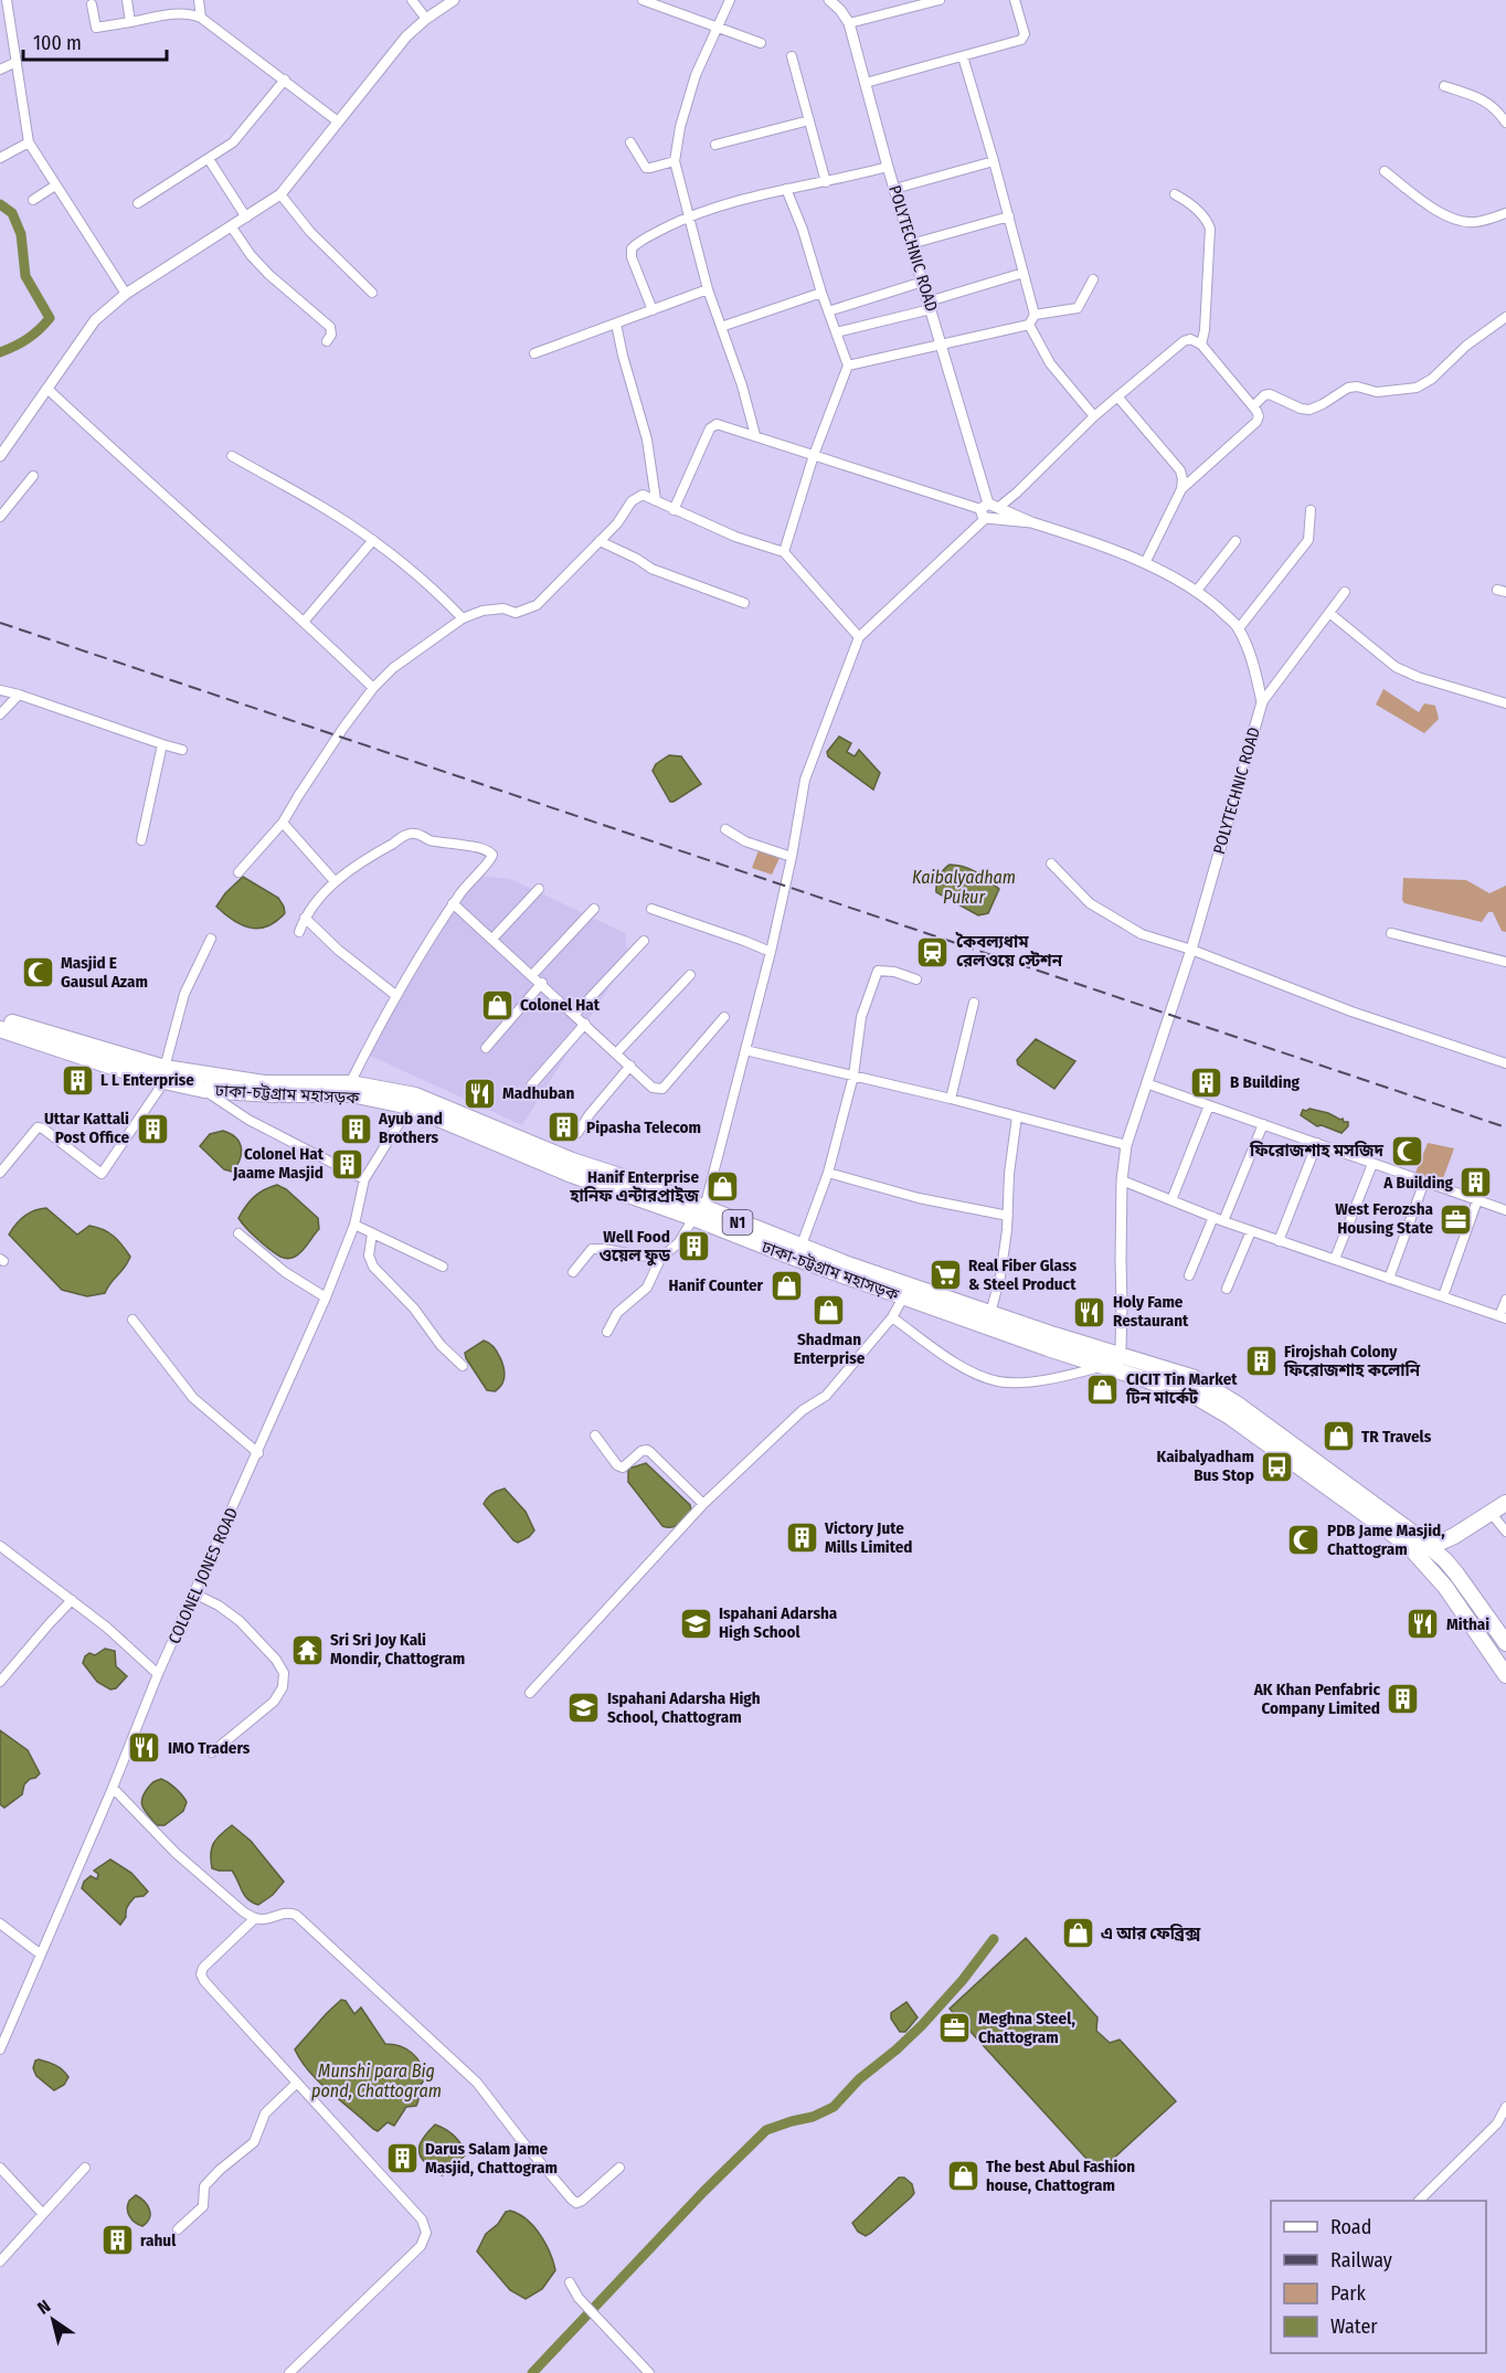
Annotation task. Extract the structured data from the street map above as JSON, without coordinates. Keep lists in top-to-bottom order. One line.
{"streets":{"highway":["ঢাকা-চট্টগ্রাম মহাসড়ক","N1"],"street":["POLYTECHNIC ROAD","COLONEL JONES ROAD"]},"crossings":[["POLYTECHNIC ROAD","ঢাকা-চট্টগ্রাম মহাসড়ক"],["ঢাকা-চট্টগ্রাম মহাসড়ক","COLONEL JONES ROAD"]],"water":["Kaibalyadham Pukur","Munshi para Big pond, Chattogram"],"places":{"station":["কৈবল্যধাম রেলওয়ে স্টেশন"],"mosque":["Masjid E Gausul Azam","ফিরোজশাহ মসজিদ","PDB Jame Masjid, Chattogram"],"shop":["Colonel Hat","Hanif Enterprise হানিফ এন্টারপ্রাইজ","Hanif Counter","Shadman Enterprise","CICIT Tin Market টিন মার্কেট","TR Travels","এ আর ফেব্রিক্স","The best Abul Fashion house, Chattogram"],"building":["L L Enterprise","B Building","Pipasha Telecom","Uttar Kattali Post Office","Ayub and Brothers","Colonel Hat Jaame Masjid","A Building","Well Food ওয়েল ফুড","Firojshah Colony ফিরোজশাহ কলোনি","Victory Jute Mills Limited","AK Khan Penfabric Company Limited","Darus Salam Jame Masjid, Chattogram","rahul"],"restaurant":["Madhuban","Holy Fame Restaurant","Mithai","IMO Traders"],"office":["West Ferozsha Housing State","Meghna Steel, Chattogram"],"supermarket":["Real Fiber Glass & Steel Product"],"bus stop":["Kaibalyadham Bus Stop"],"school or university":["Ispahani Adarsha High School","Ispahani Adarsha High School, Chattogram"],"temple":["Sri Sri Joy Kali Mondir, Chattogram"]},"legend":["Road","Railway","Park","Water"],"scale_bar":"100 m","north":"top left"}
